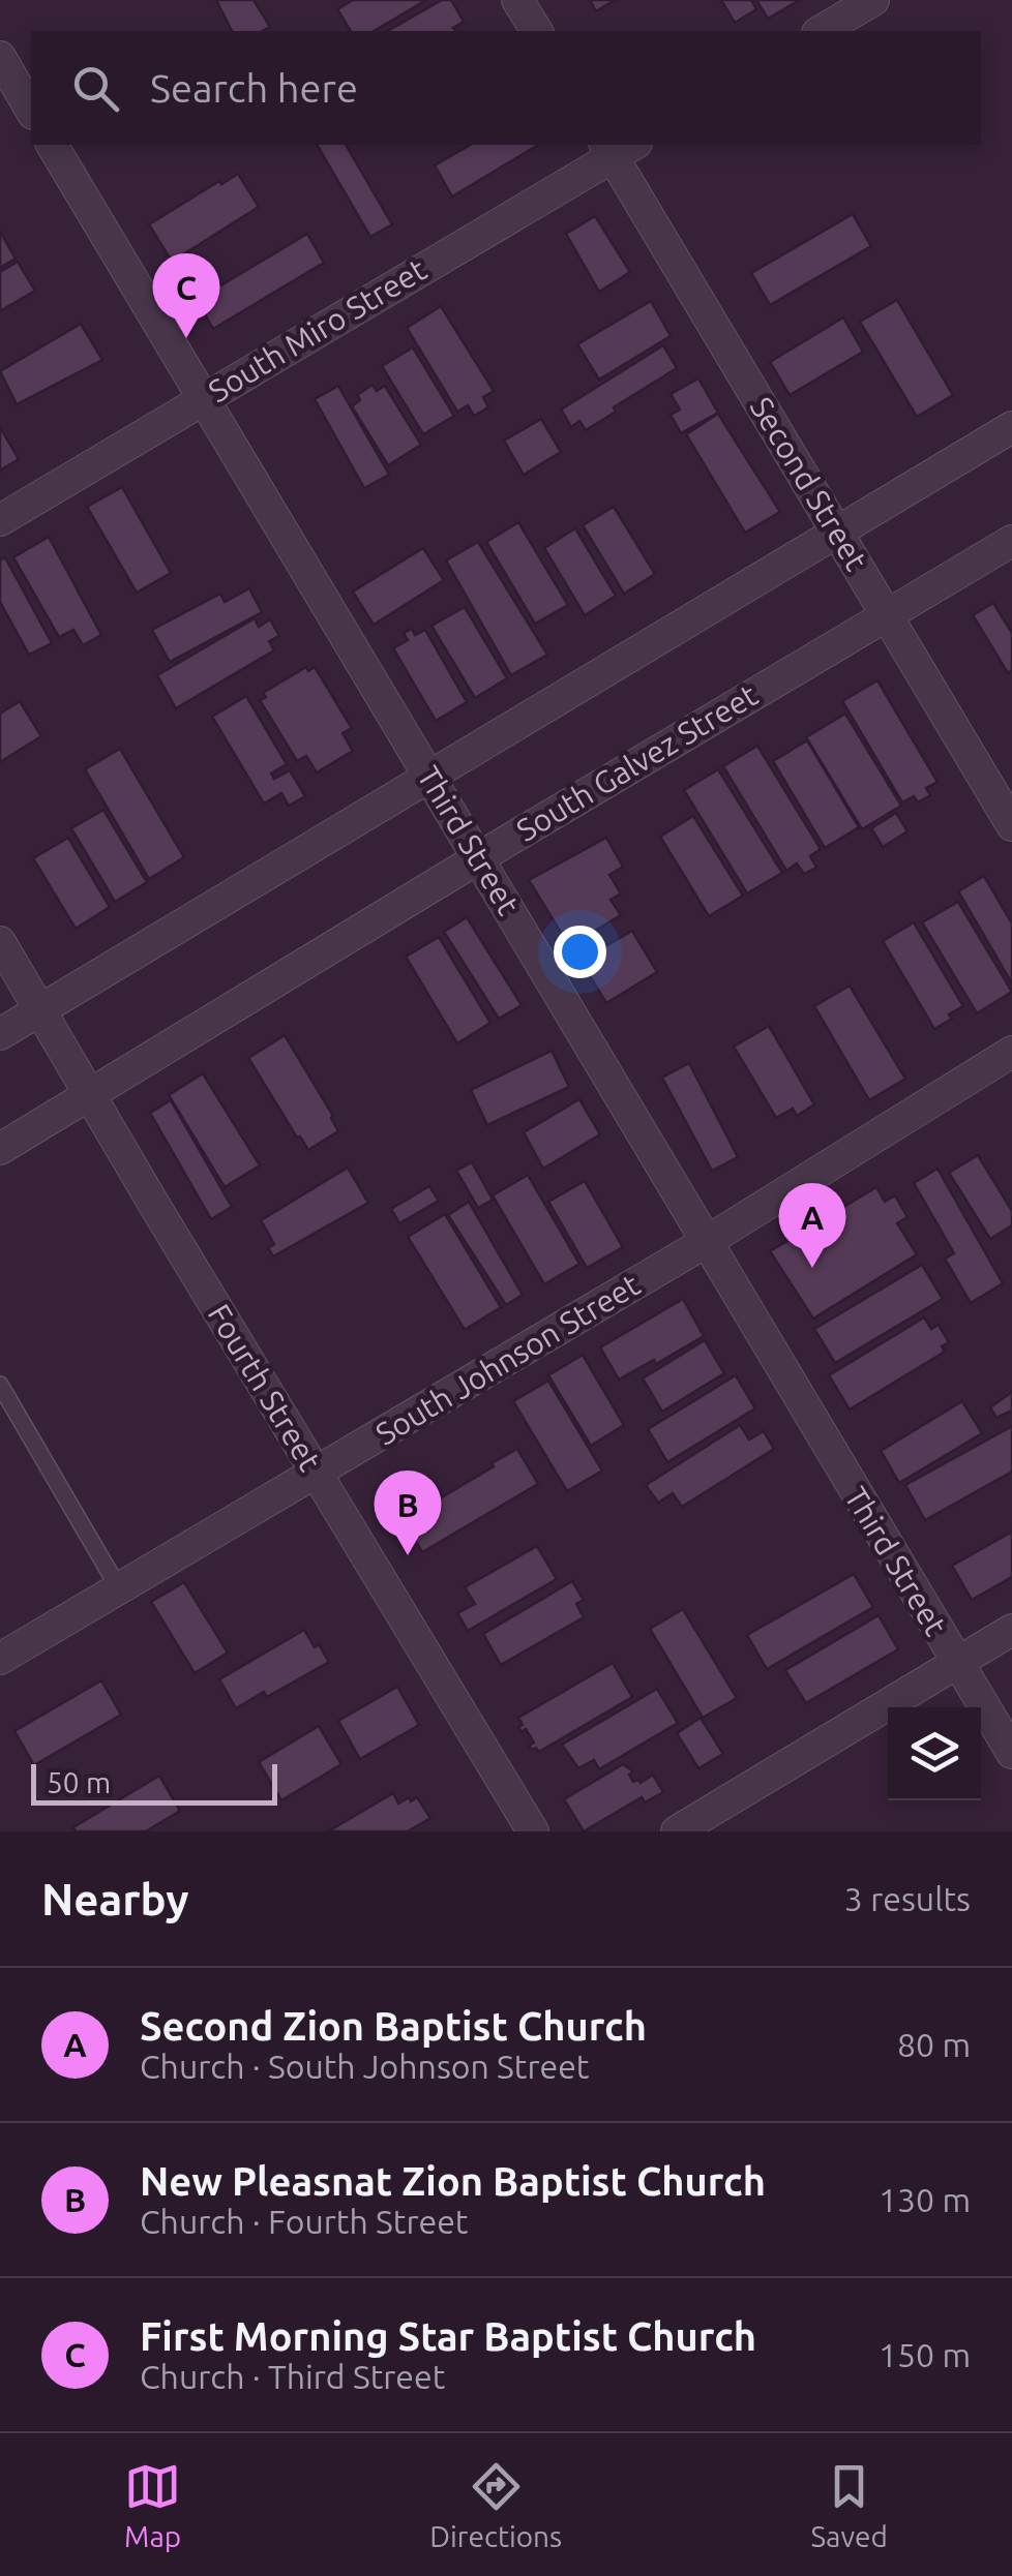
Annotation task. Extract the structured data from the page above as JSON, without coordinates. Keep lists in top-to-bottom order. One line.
{"streets":{"street":["South Miro Street","Second Street","South Galvez Street","Third Street","South Johnson Street","Fourth Street"]},"crossings":[["South Miro Street","Second Street"],["South Miro Street","Third Street"],["Second Street","South Galvez Street"],["South Galvez Street","Third Street"],["South Galvez Street","Fourth Street"],["Third Street","South Johnson Street"],["South Johnson Street","Fourth Street"]],"scale_bar":"50 m","page":{"search":"Search here","pins":["C","A","B"],"scale":"50 m","heading":["Nearby","3 results"],"list":[{"mark":"A","name":"Second Zion Baptist Church","note":"Church · South Johnson Street","value":"80 m"},{"mark":"B","name":"New Pleasnat Zion Baptist Church","note":"Church · Fourth Street","value":"130 m"},{"mark":"C","name":"First Morning Star Baptist Church","note":"Church · Third Street","value":"150 m"}],"nav":["Map","Directions","Saved"]}}
